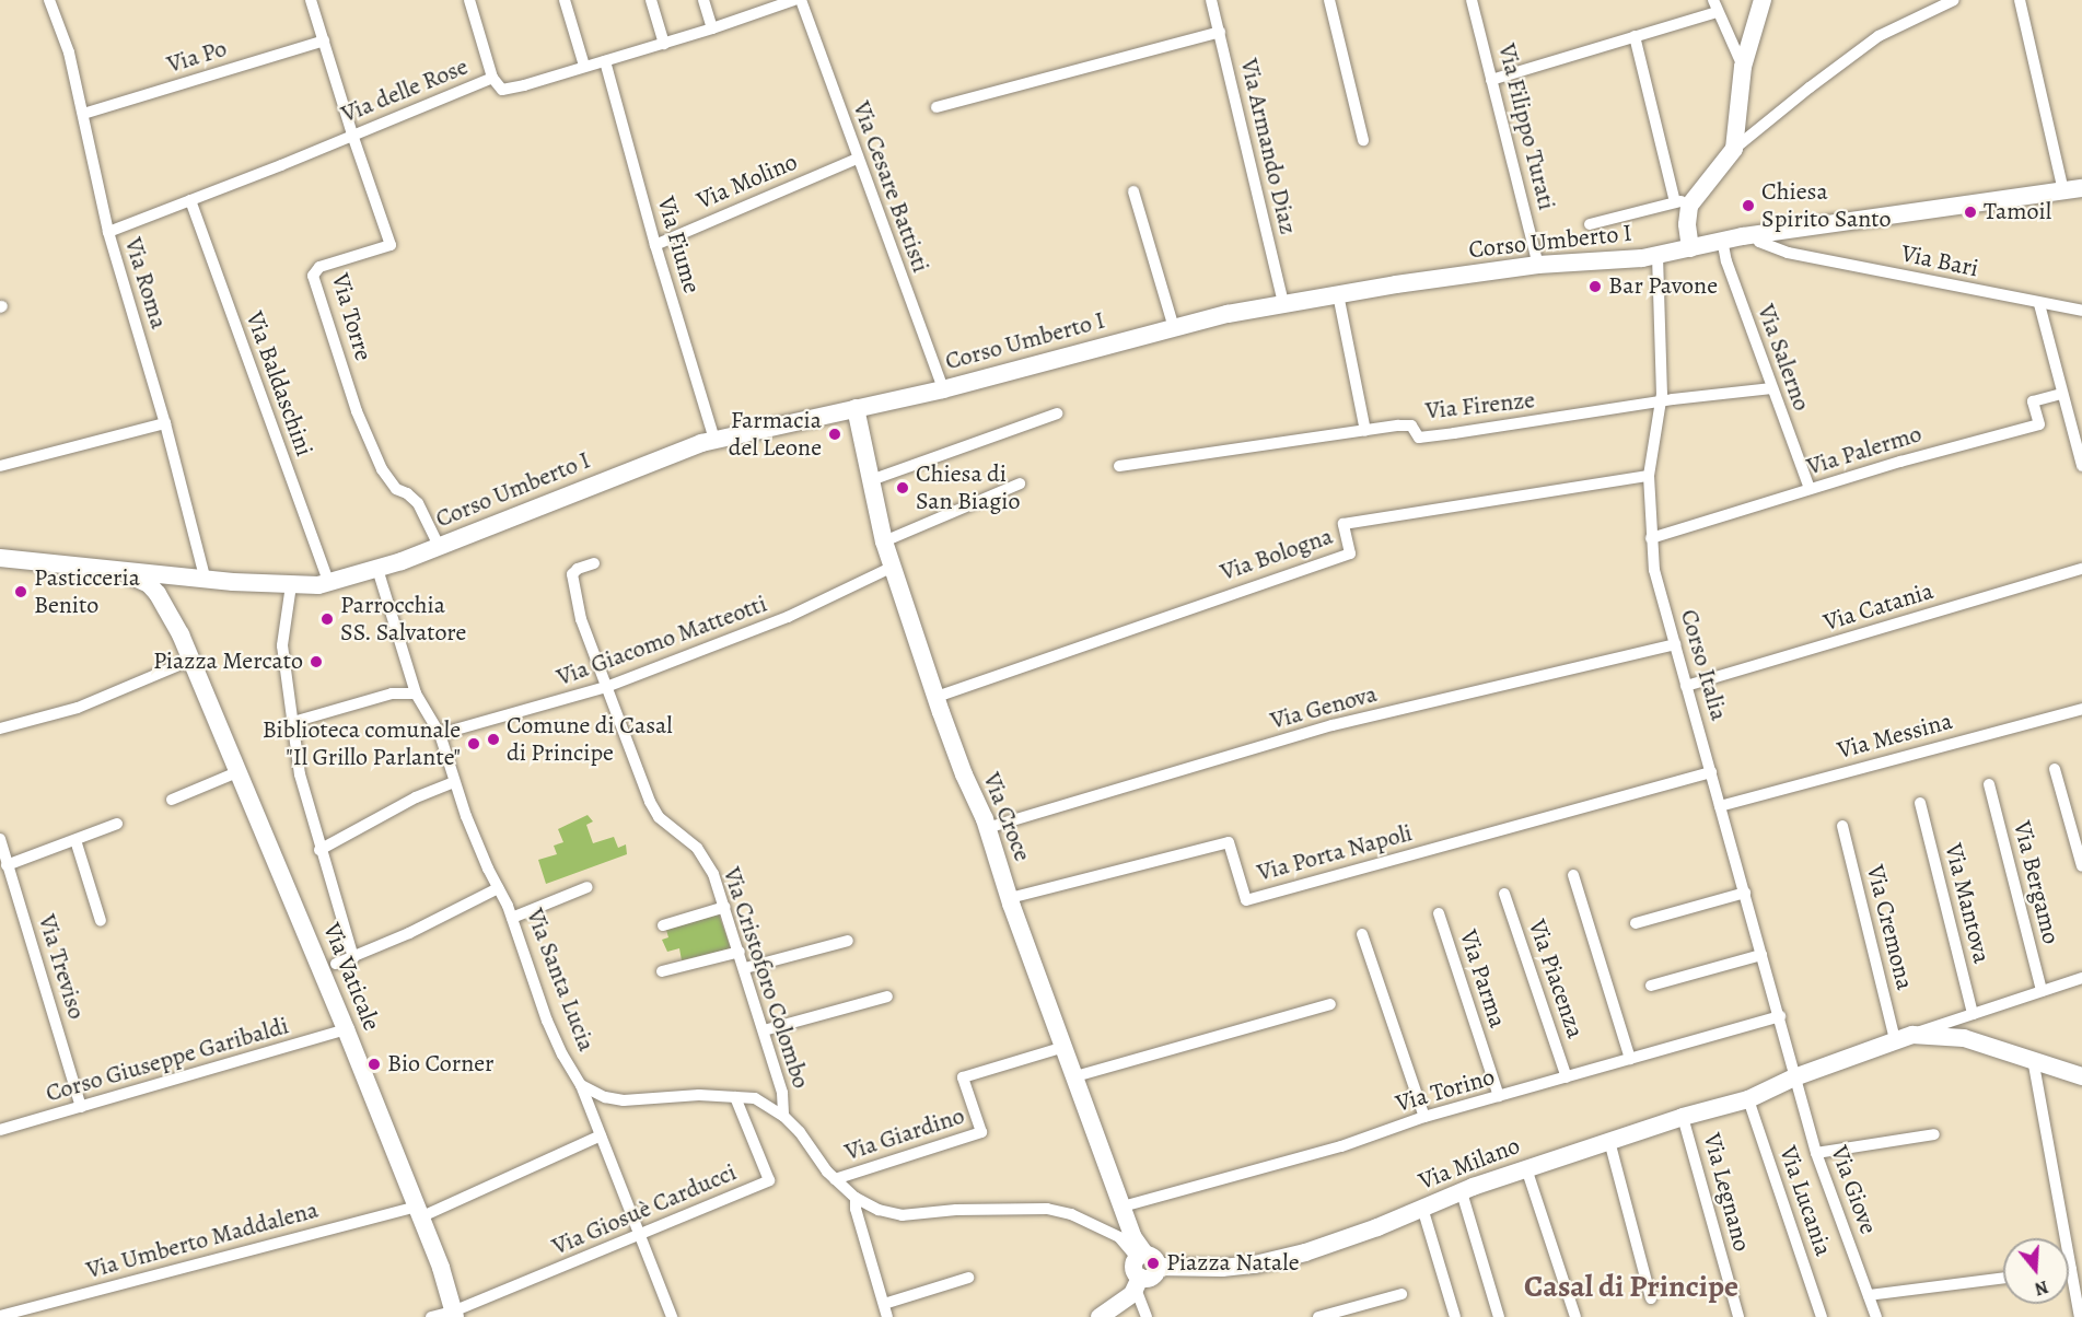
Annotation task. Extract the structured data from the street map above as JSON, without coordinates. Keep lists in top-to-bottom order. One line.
{"streets":{"street":["Via Po","Via delle Rose","Via Filippo Turati","Via Armando Diaz","Via Molino","Via Cesare Battisti","Corso Umberto I","Via Fiume","Via Bari","Via Roma","Via Torre","Via Salerno","Via Baldaschini","Via Firenze","Via Palermo","Via Bologna","Via Catania","Via Giacomo Matteotti","Corso Italia","Via Genova","Via Messina","Via Croce","Via Porta Napoli","Via Bergamo","Via Mantova","Via Cremona","Via Treviso","Via Vaticale","Via Cristoforo Colombo","Via Parma","Via Piacenza","Via Santa Lucia","Corso Giuseppe Garibaldi","Via Torino","Via Giardino","Via Milano","Via Giove","Via Legnano","Via Lucania","Via Giosuè Carducci","Via Umberto Maddalena"]},"crossings":[["Via Po","Via Roma"],["Via delle Rose","Via Fiume"],["Via delle Rose","Via Roma"],["Via delle Rose","Via Torre"],["Via delle Rose","Via Baldaschini"],["Via Filippo Turati","Corso Umberto I"],["Via Armando Diaz","Corso Umberto I"],["Via Molino","Via Cesare Battisti"],["Via Molino","Via Fiume"],["Via Cesare Battisti","Corso Umberto I"],["Corso Umberto I","Via Fiume"],["Corso Umberto I","Via Bari"],["Corso Umberto I","Via Roma"],["Corso Umberto I","Via Torre"],["Corso Umberto I","Via Salerno"],["Corso Umberto I","Via Baldaschini"],["Corso Umberto I","Corso Italia"],["Corso Umberto I","Via Croce"],["Corso Umberto I","Via Vaticale"],["Corso Umberto I","Via Santa Lucia"],["Via Roma","Via Vaticale"],["Via Salerno","Via Firenze"],["Via Salerno","Via Palermo"],["Via Firenze","Corso Italia"],["Via Palermo","Corso Italia"],["Via Bologna","Corso Italia"],["Via Bologna","Via Croce"],["Via Catania","Corso Italia"],["Via Giacomo Matteotti","Via Croce"],["Via Giacomo Matteotti","Via Cristoforo Colombo"],["Via Giacomo Matteotti","Via Santa Lucia"],["Corso Italia","Via Genova"],["Corso Italia","Via Messina"],["Corso Italia","Via Porta Napoli"],["Corso Italia","Via Torino"],["Corso Italia","Via Milano"],["Corso Italia","Via Giove"],["Via Genova","Via Croce"],["Via Croce","Via Porta Napoli"],["Via Croce","Via Santa Lucia"],["Via Croce","Via Torino"],["Via Croce","Via Giardino"],["Via Croce","Via Milano"],["Via Cremona","Via Milano"],["Via Treviso","Corso Giuseppe Garibaldi"],["Via Vaticale","Corso Giuseppe Garibaldi"],["Via Vaticale","Via Giosuè Carducci"],["Via Vaticale","Via Umberto Maddalena"],["Via Cristoforo Colombo","Via Santa Lucia"],["Via Parma","Via Torino"],["Via Piacenza","Via Torino"],["Via Santa Lucia","Via Giardino"],["Via Santa Lucia","Via Milano"],["Via Santa Lucia","Via Giosuè Carducci"],["Via Milano","Via Giove"],["Via Milano","Via Legnano"],["Via Milano","Via Lucania"]],"districts":["Casal di Principe"],"places":["Chiesa Spirito Santo","Tamoil","Bar Pavone","Farmacia del Leone","Chiesa di San Biagio","Pasticceria Benito","Parrocchia SS. Salvatore","Piazza Mercato","Comune di Casal di Principe","Biblioteca comunale \"Il Grillo Parlante\"","Bio Corner","Piazza Natale"],"north":"bottom"}
